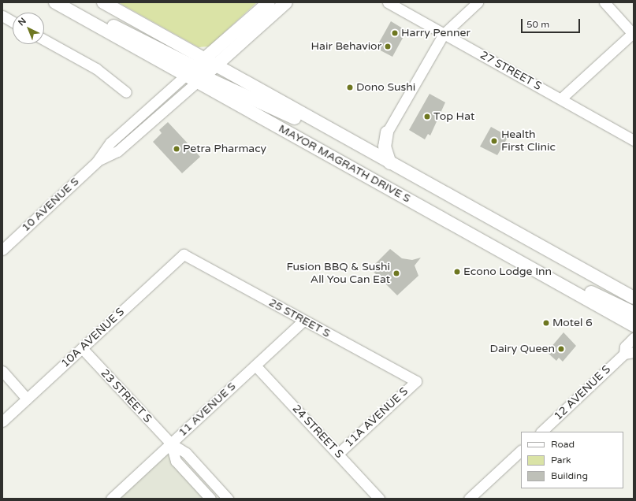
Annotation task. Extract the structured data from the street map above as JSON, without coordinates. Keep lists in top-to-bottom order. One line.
{"streets":{"main road":["MAYOR MAGRATH DRIVE S"],"street":["27 STREET S","10 AVENUE S","25 STREET S","10A AVENUE S","12 AVENUE S","23 STREET S","11 AVENUE S","11A AVENUE S","24 STREET S"]},"crossings":[["MAYOR MAGRATH DRIVE S","10 AVENUE S"],["25 STREET S","10A AVENUE S"],["25 STREET S","11 AVENUE S"],["25 STREET S","11A AVENUE S"],["10A AVENUE S","23 STREET S"],["23 STREET S","11 AVENUE S"],["11 AVENUE S","24 STREET S"],["11A AVENUE S","24 STREET S"]],"places":["Harry Penner","Hair Behavior","Dono Sushi","Top Hat","Health First Clinic","Petra Pharmacy","Econo Lodge Inn","Fusion BBQ & Sushi All You Can Eat","Motel 6","Dairy Queen"],"legend":["Road","Park","Building"],"scale_bar":"50 m","north":"top left"}
